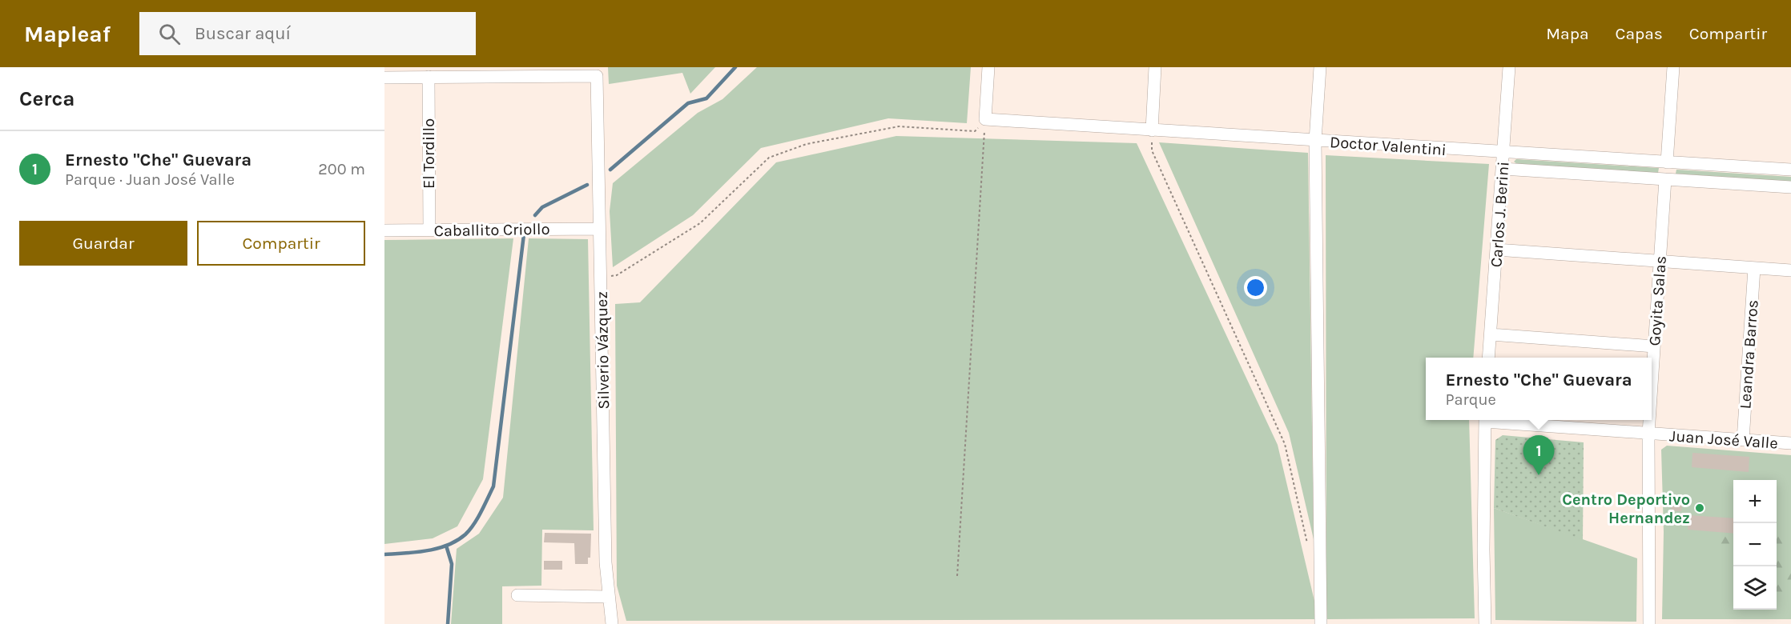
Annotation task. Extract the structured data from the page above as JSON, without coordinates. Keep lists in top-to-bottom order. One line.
{"streets":{"street":["Doctor Valentini","El Tordillo","Carlos J. Berini","Caballito Criollo","Goyita Salas","Silverio Vázquez","Leandra Barros","Juan José Valle"]},"crossings":[["Doctor Valentini","Carlos J. Berini"],["El Tordillo","Caballito Criollo"],["El Tordillo","Silverio Vázquez"],["Caballito Criollo","Silverio Vázquez"],["Goyita Salas","Juan José Valle"],["Leandra Barros","Juan José Valle"]],"places":["Centro Deportivo Hernandez"],"page":{"header":"Mapleaf","search":"Buscar aquí","nav":["Mapa","Capas","Compartir"],"heading":"Cerca","list":[{"mark":"1","name":"Ernesto \"Che\" Guevara","note":"Parque · Juan José Valle","value":"200 m"}],"buttons":["Guardar","Compartir"],"popup":["Ernesto \"Che\" Guevara","Parque"],"pins":"1","map_buttons":["+","−"]}}
